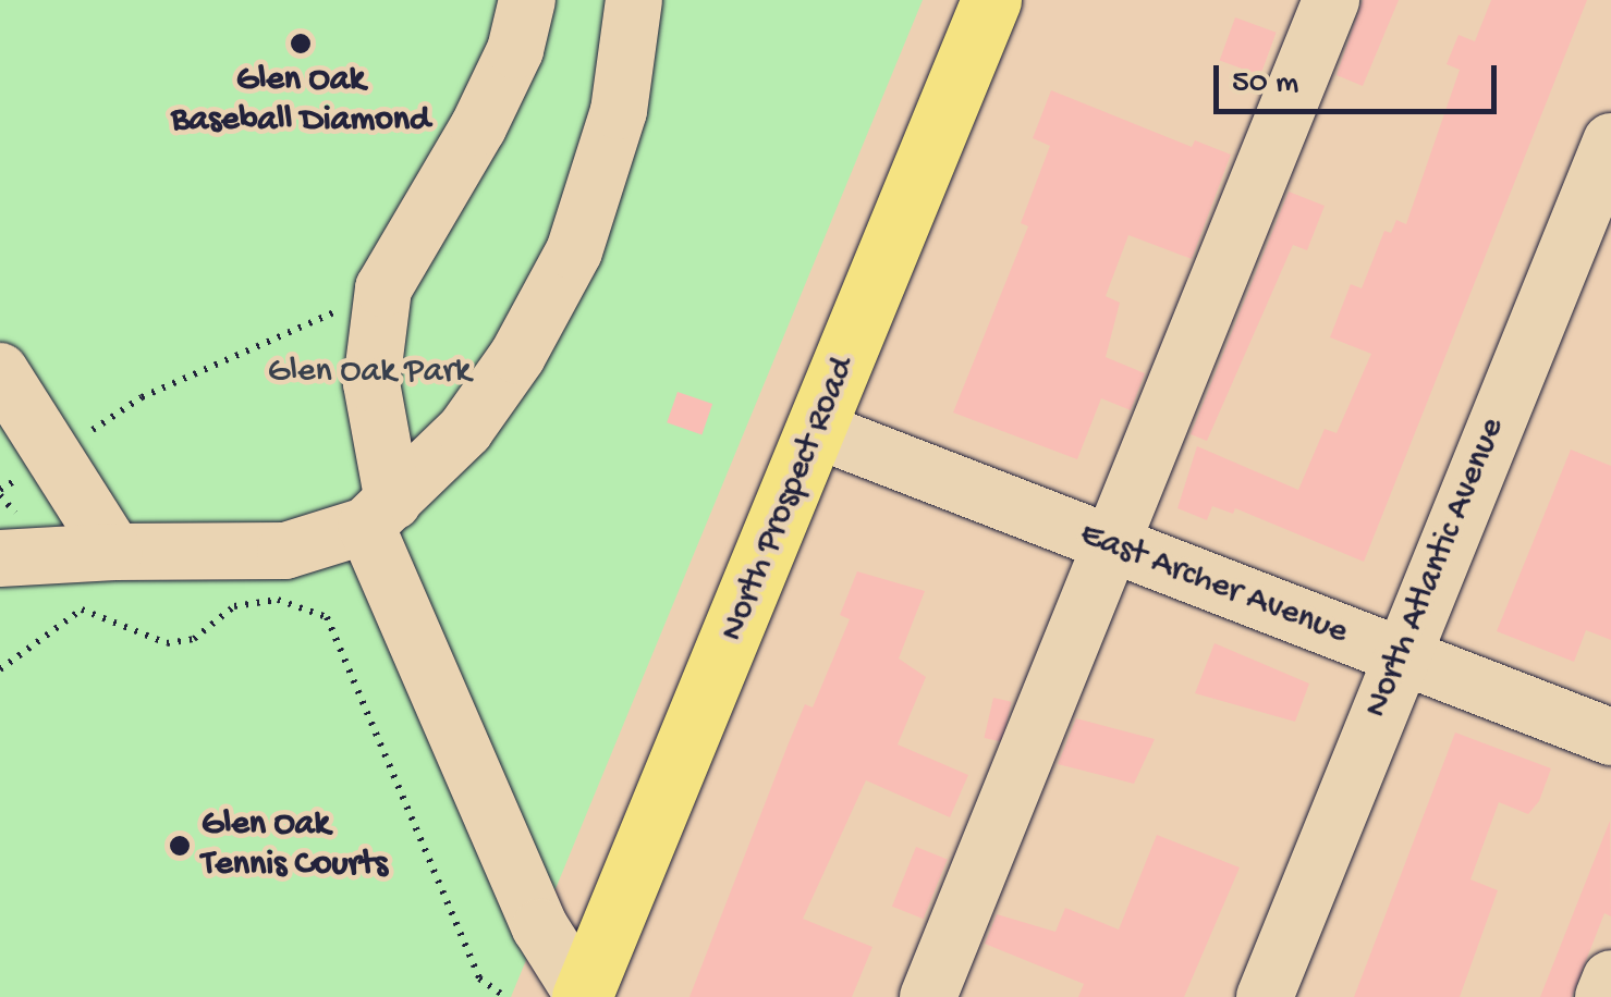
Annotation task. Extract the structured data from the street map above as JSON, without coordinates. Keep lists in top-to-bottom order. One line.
{"streets":{"main road":["North Prospect Road"],"street":["North Atlantic Avenue","East Archer Avenue"]},"crossings":[["North Prospect Road","East Archer Avenue"],["North Atlantic Avenue","East Archer Avenue"]],"parks":["Glen Oak Park"],"places":["Glen Oak Baseball Diamond","Glen Oak Tennis Courts"],"scale_bar":"50 m"}
